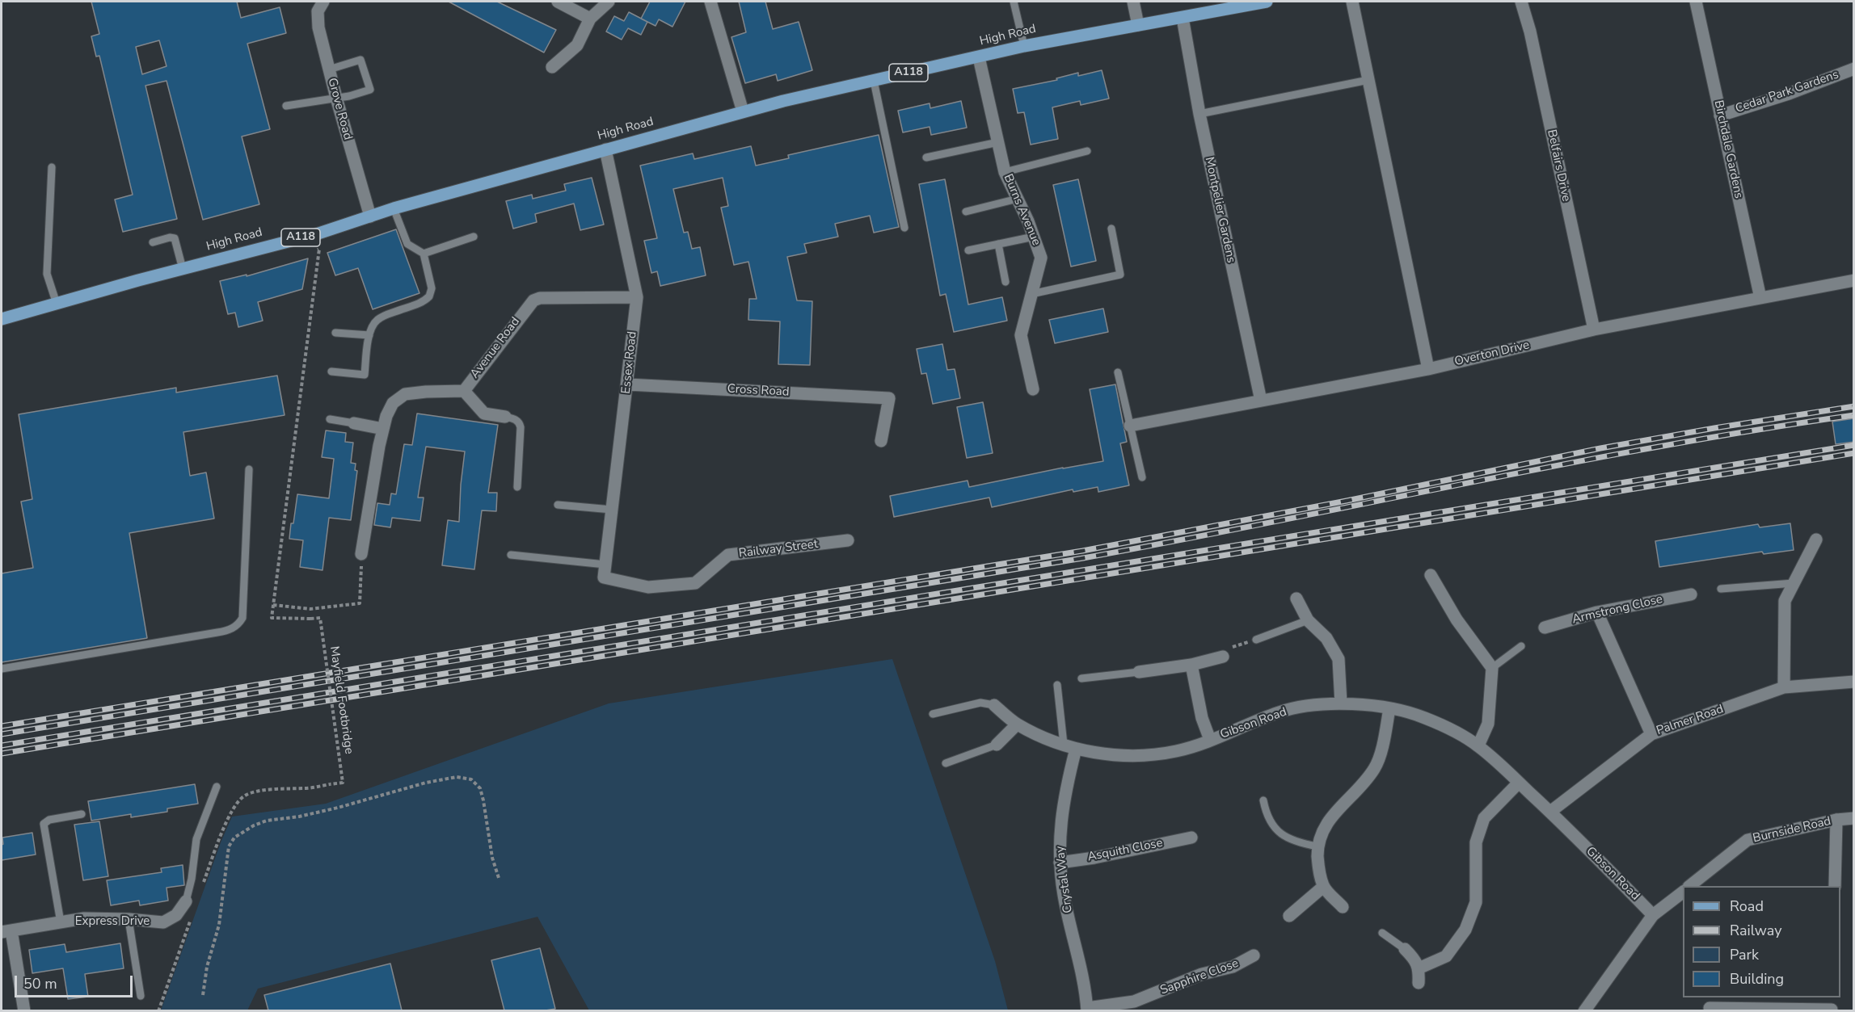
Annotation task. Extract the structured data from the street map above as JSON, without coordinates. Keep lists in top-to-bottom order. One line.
{"streets":{"main road":["High Road","A118"],"street":["Cedar Park Gardens","Grove Road","Birchdale Gardens","Belfairs Drive","Burns Avenue","Montpelier Gardens","Avenue Road","Overton Drive","Essex Road","Cross Road","Railway Street","Armstrong Close","Palmer Road","Gibson Road","Burnside Road","Asquith Close","Crystal Way","Express Drive","Sapphire Close"],"path":["Mayfield Footbridge"]},"crossings":[["High Road","Grove Road"],["High Road","Burns Avenue"],["High Road","Montpelier Gardens"],["High Road","Essex Road"],["Cedar Park Gardens","Birchdale Gardens"],["Birchdale Gardens","Overton Drive"],["Belfairs Drive","Overton Drive"],["Montpelier Gardens","Overton Drive"],["Avenue Road","Essex Road"],["Essex Road","Cross Road"],["Essex Road","Railway Street"],["Palmer Road","Gibson Road"],["Gibson Road","Crystal Way"],["Asquith Close","Crystal Way"],["Crystal Way","Sapphire Close"]],"legend":["Road","Railway","Park","Building"],"scale_bar":"50 m"}
